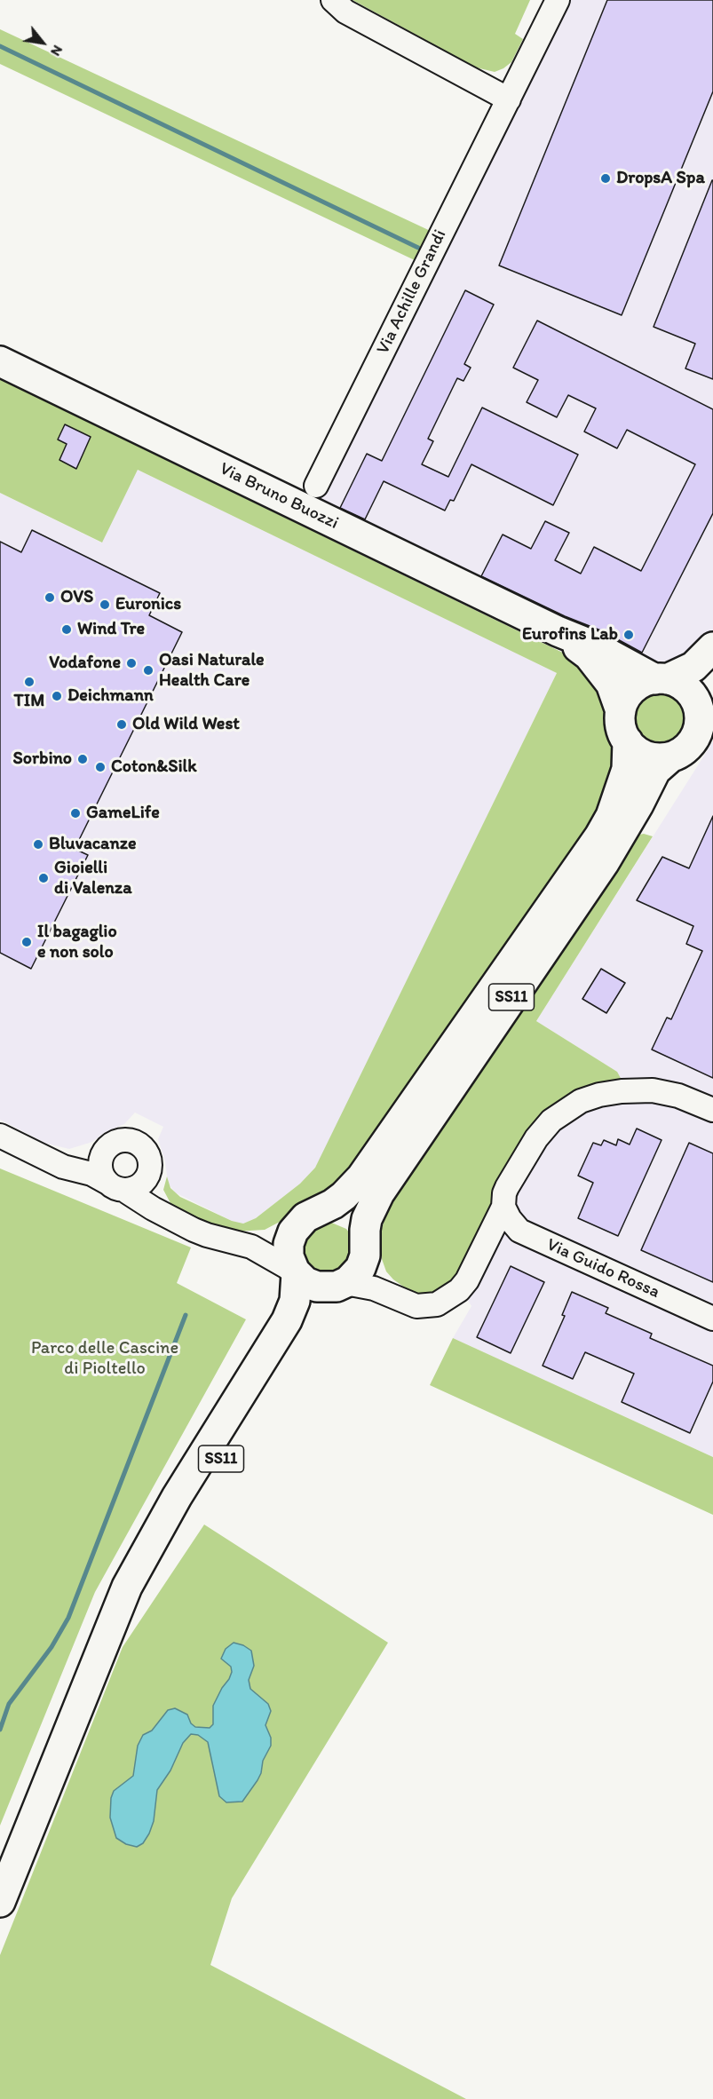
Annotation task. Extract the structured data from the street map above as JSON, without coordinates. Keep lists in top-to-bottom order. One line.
{"streets":{"main road":["Via Bruno Buozzi","SS11"],"street":["Via Achille Grandi","Via Guido Rossa"]},"crossings":[["Via Bruno Buozzi","SS11"]],"parks":["Parco delle Cascine di Pioltello"],"places":["DropsA Spa","OVS","Euronics","Wind Tre","Eurofins Lab","Vodafone","Oasi Naturale Health Care","TIM","Deichmann","Old Wild West","Sorbino","Coton&Silk","GameLife","Bluvacanze","Gioielli di Valenza","Il bagaglio e non solo"],"north":"bottom right"}
